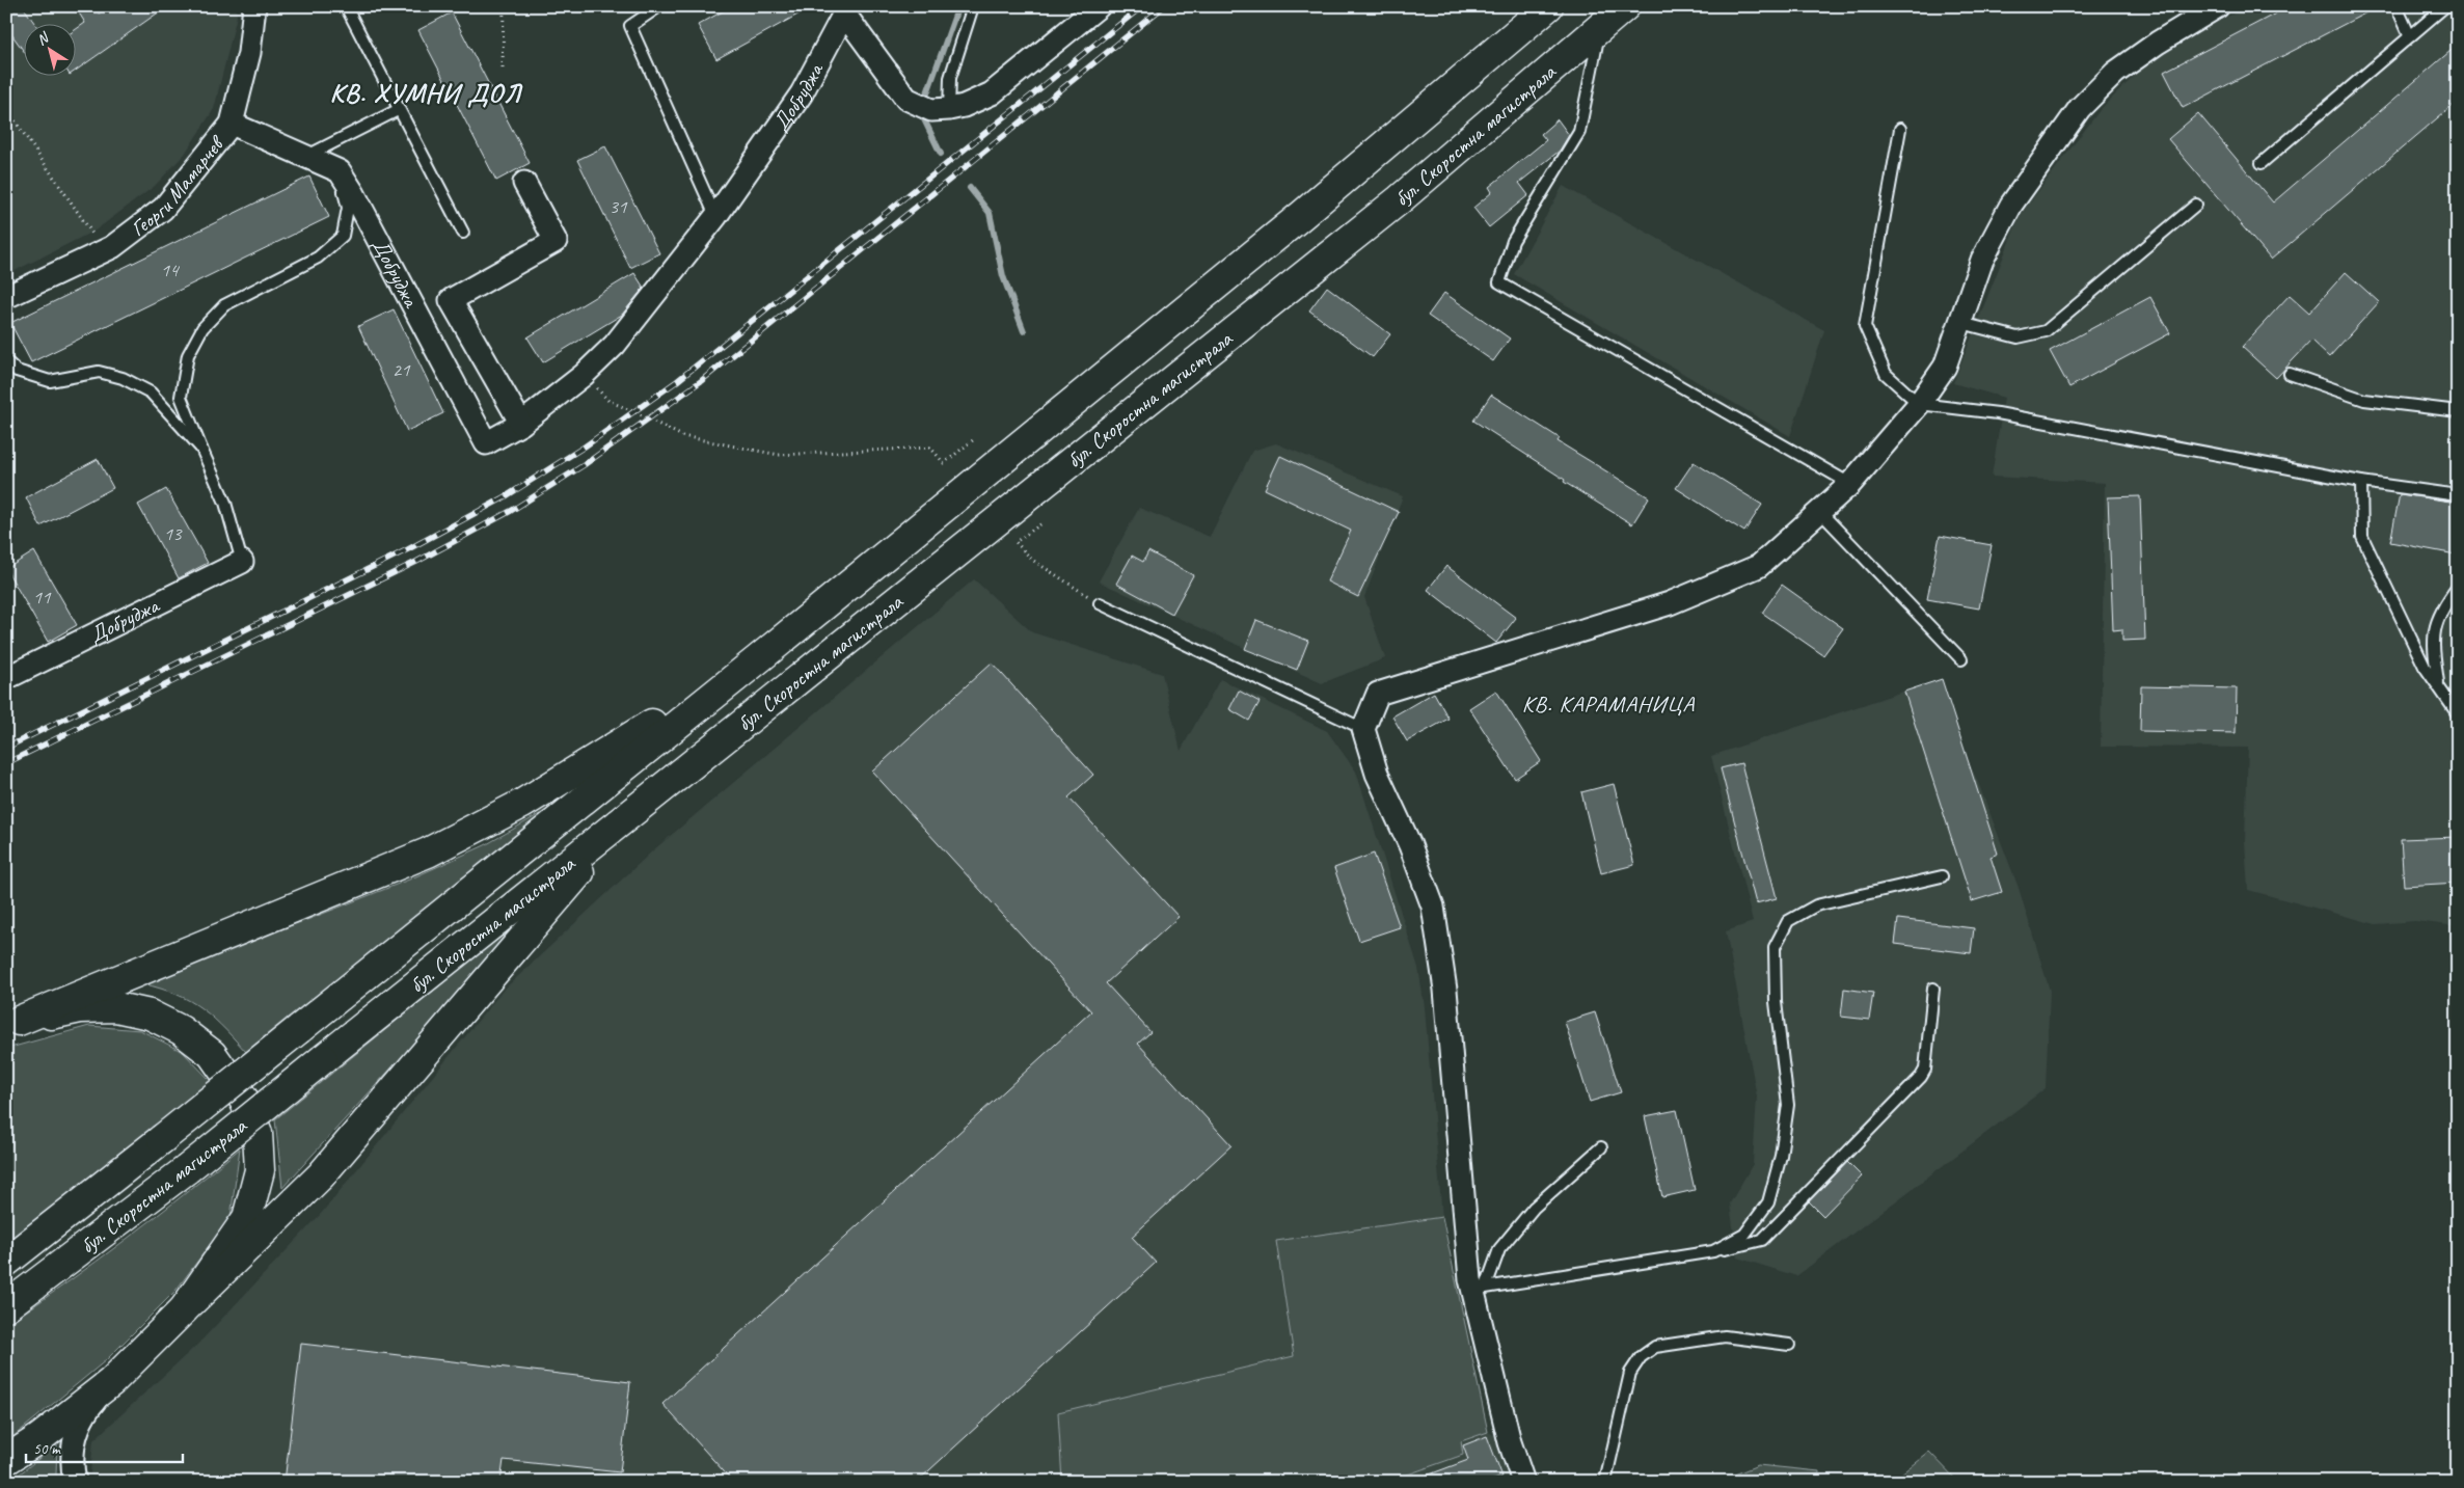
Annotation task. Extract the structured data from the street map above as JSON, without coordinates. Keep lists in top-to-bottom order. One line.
{"streets":{"main road":["бул. Скоростна магистрала"],"street":["Добруджа","Георги Мамарчев"]},"districts":["КВ. ХУМНИ ДОЛ","КВ. КАРАМАНИЦА"],"house_numbers":["31","14","21","13","11"],"scale_bar":"50 m","north":"top left"}
